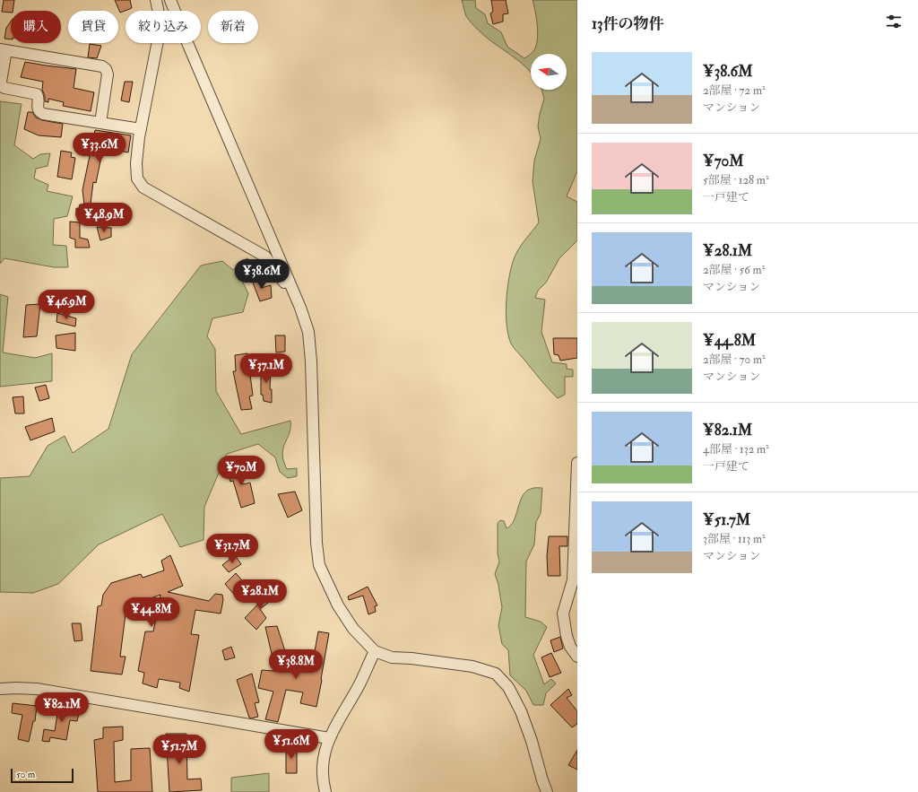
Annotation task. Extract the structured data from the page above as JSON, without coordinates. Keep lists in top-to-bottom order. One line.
{"scale_bar":"50 m","north":"left","page":{"heading":"13件の物件","chip":["購入","賃貸","絞り込み","新着"],"list":[{"name":"¥38.6M","note":"2部屋 · 72 m² · マンション"},{"name":"¥70M","note":"5部屋 · 128 m² · 一戸建て"},{"name":"¥28.1M","note":"2部屋 · 56 m² · マンション"},{"name":"¥44.8M","note":"2部屋 · 70 m² · マンション"},{"name":"¥82.1M","note":"4部屋 · 132 m² · 一戸建て"},{"name":"¥51.7M","note":"3部屋 · 113 m² · マンション"}],"price":["¥33.6M","¥48.9M","¥38.6M","¥46.9M","¥37.1M","¥70M","¥31.7M","¥28.1M","¥44.8M","¥38.8M","¥82.1M","¥51.6M","¥51.7M"],"scale":"50 m"}}
